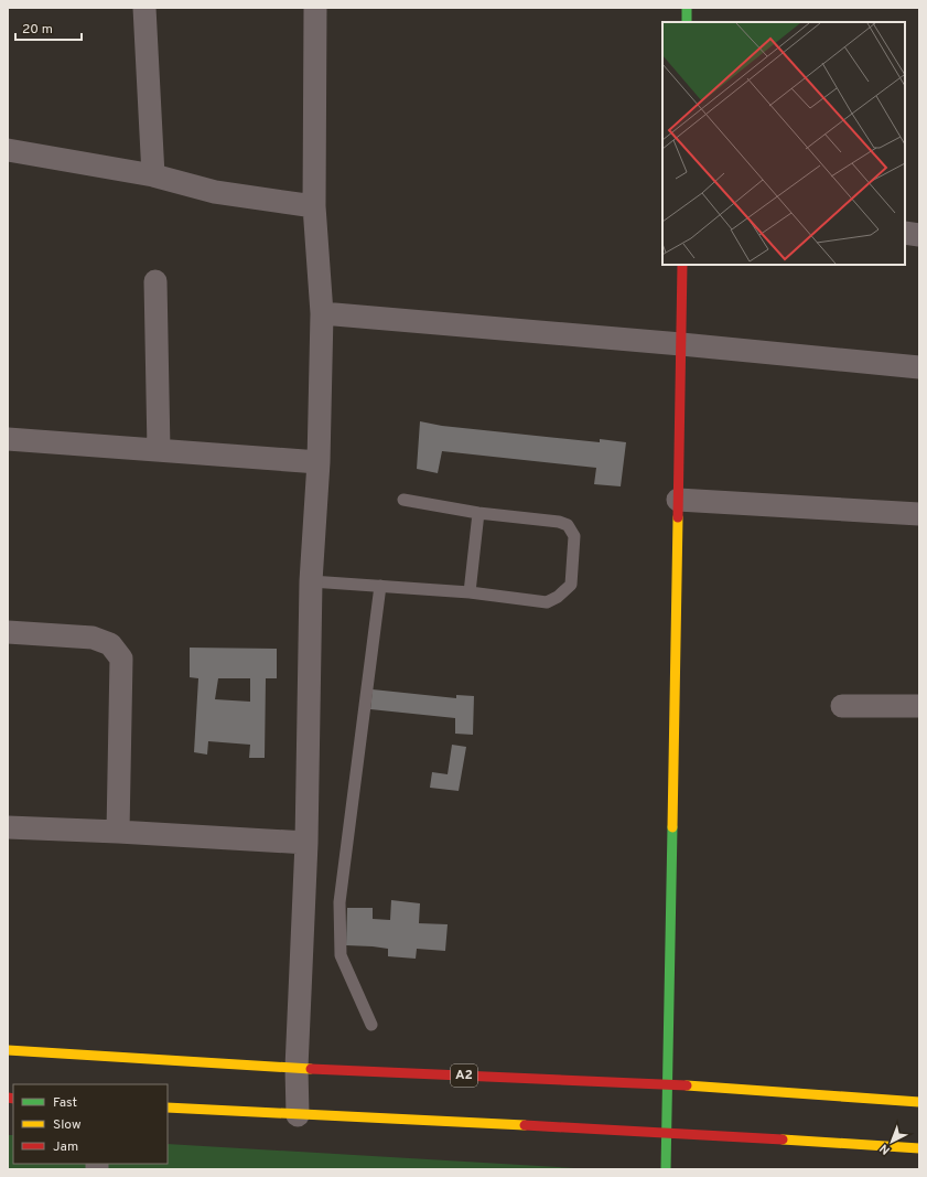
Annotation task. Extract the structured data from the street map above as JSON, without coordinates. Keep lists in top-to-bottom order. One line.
{"streets":{"main road":["A2"]},"legend":["Fast","Slow","Jam"],"scale_bar":"20 m","north":"bottom left"}
